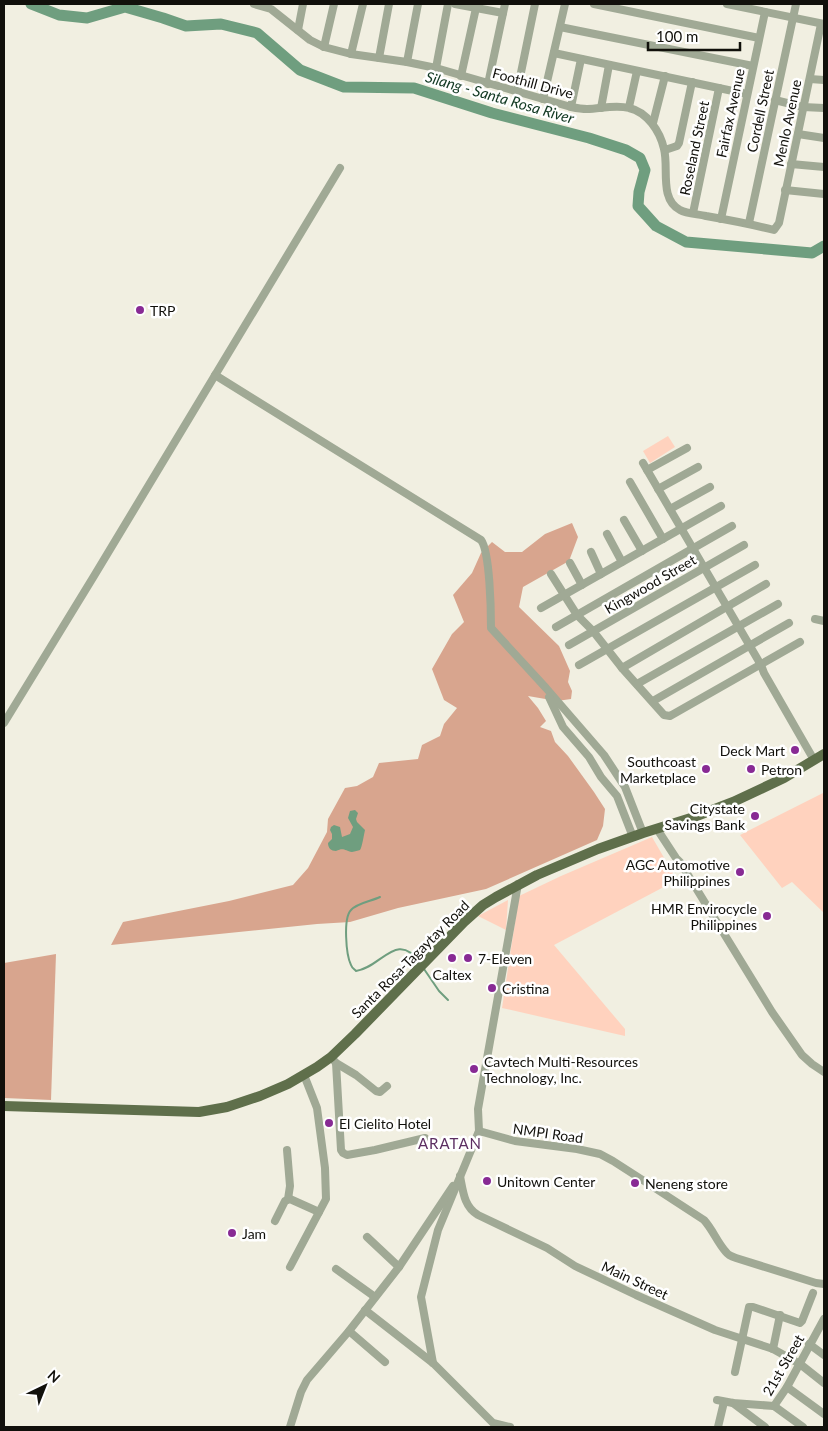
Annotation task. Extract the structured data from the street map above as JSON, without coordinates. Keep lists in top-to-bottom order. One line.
{"streets":{"main road":["Santa Rosa-Tagaytay Road"],"street":["Foothill Drive","Cordell Street","Fairfax Avenue","Menlo Avenue","Roseland Street","Kingwood Street","NMPI Road","Main Street","21st Street"]},"crossings":[["Cordell Street","Menlo Avenue"],["Main Street","21st Street"]],"districts":["ARATAN"],"water":["Silang - Santa Rosa River"],"places":["TRP","Deck Mart","Southcoast Marketplace","Petron","Citystate Savings Bank","AGC Automotive Philippines","HMR Envirocycle Philippines","Caltex","7-Eleven","Cristina","Cavtech Multi-Resources Technology, Inc.","El Cielito Hotel","Unitown Center","Neneng store","Jam"],"scale_bar":"100 m","north":"top right"}
